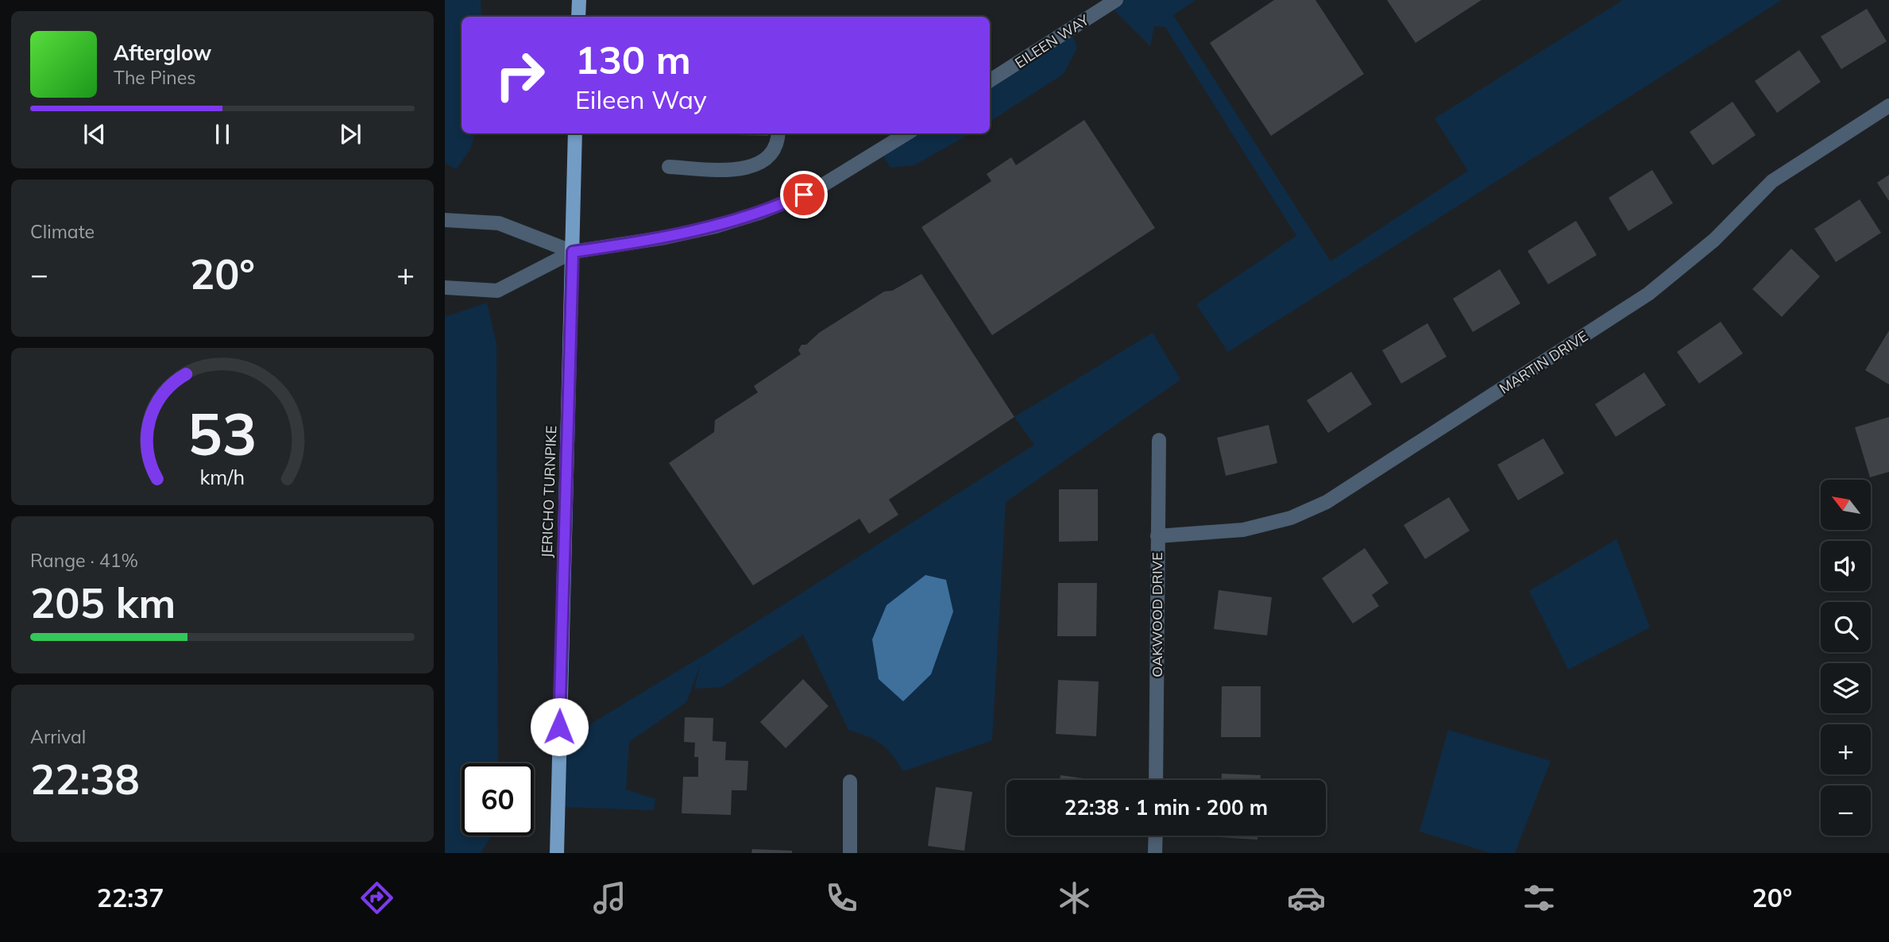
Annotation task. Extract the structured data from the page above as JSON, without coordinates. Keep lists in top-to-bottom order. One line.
{"streets":{"main road":["JERICHO TURNPIKE"],"street":["EILEEN WAY","MARTIN DRIVE","OAKWOOD DRIVE"]},"crossings":[["MARTIN DRIVE","OAKWOOD DRIVE"]],"north":"top left","page":{"turn":["130 m","Eileen Way"],"song":["Afterglow","The Pines"],"tile":["Climate",["Range · 41%","205 km"],["Arrival","22:38"]],"heat":["−","20°","+"],"map_buttons":["+","−"],"limit":"60","trip":"22:38 · 1 min · 200 m","tabs":["22:37","20°"],"gauge":["53","km/h"]}}
